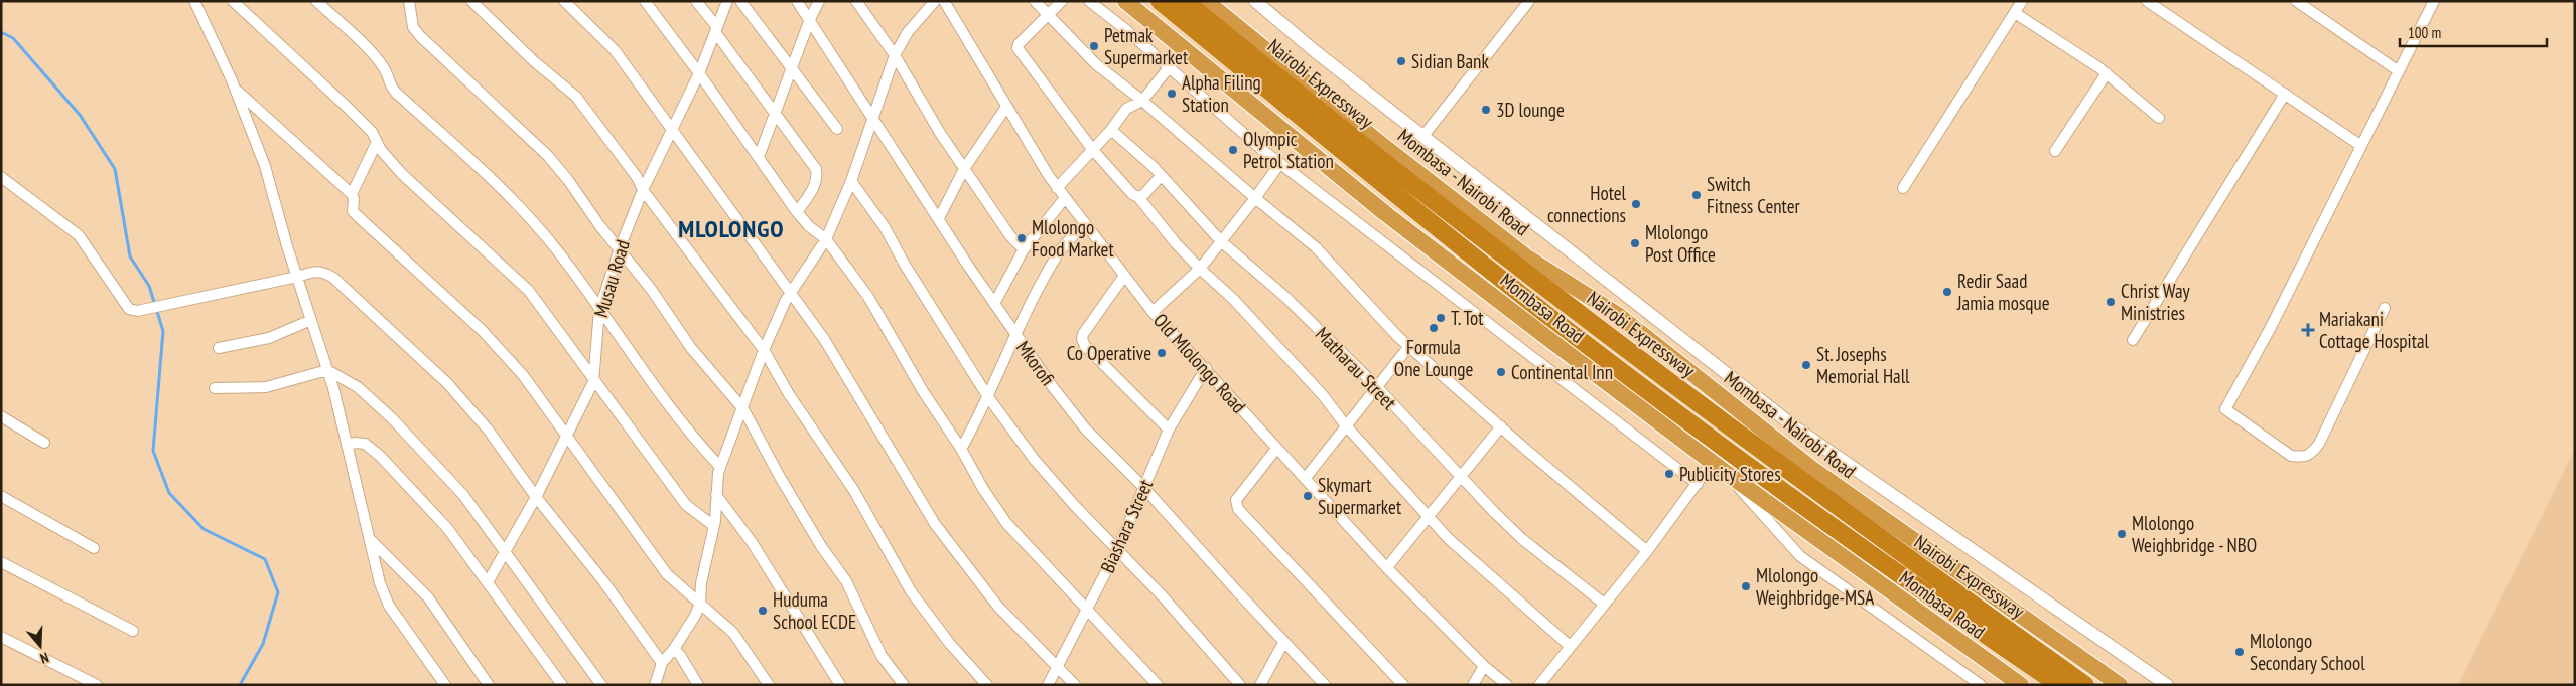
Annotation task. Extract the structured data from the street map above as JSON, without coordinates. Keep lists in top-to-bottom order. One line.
{"streets":{"highway":["Nairobi Expressway","Mombasa - Nairobi Road","Mombasa Road"],"street":["Musau Road","Mkorofi","Old Mlolongo Road","Matharau Street","Biashara Street"]},"crossings":[["Mkorofi","Biashara Street"],["Old Mlolongo Road","Biashara Street"]],"districts":["MLOLONGO"],"places":{"other":["Petmak Supermarket","Sidian Bank","Alpha Filing Station","3D lounge","Olympic Petrol Station","Switch Fitness Center","Hotel connections","Mlolongo Food Market","Mlolongo Post Office","Redir Saad Jamia mosque","Christ Way Ministries","T. Tot","Formula One Lounge","Co Operative","St. Josephs Memorial Hall","Continental Inn","Publicity Stores","Skymart Supermarket","Mlolongo Weighbridge - NBO","Mlolongo Weighbridge-MSA","Huduma School ECDE","Mlolongo Secondary School"],"health":["Mariakani Cottage Hospital"]},"scale_bar":"100 m","north":"bottom"}
